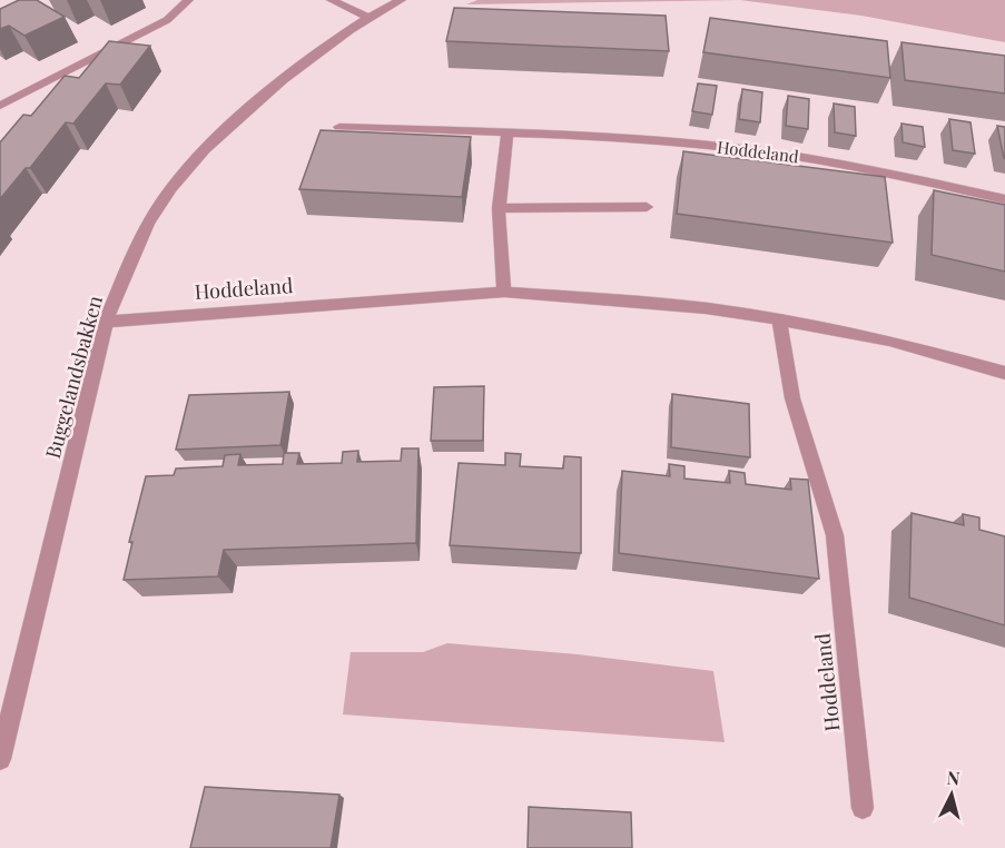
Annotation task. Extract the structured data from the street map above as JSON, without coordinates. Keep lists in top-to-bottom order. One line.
{"streets":{"street":["Hoddeland","Buggelandsbakken"]},"crossings":[["Hoddeland","Buggelandsbakken"]],"north":"top"}
